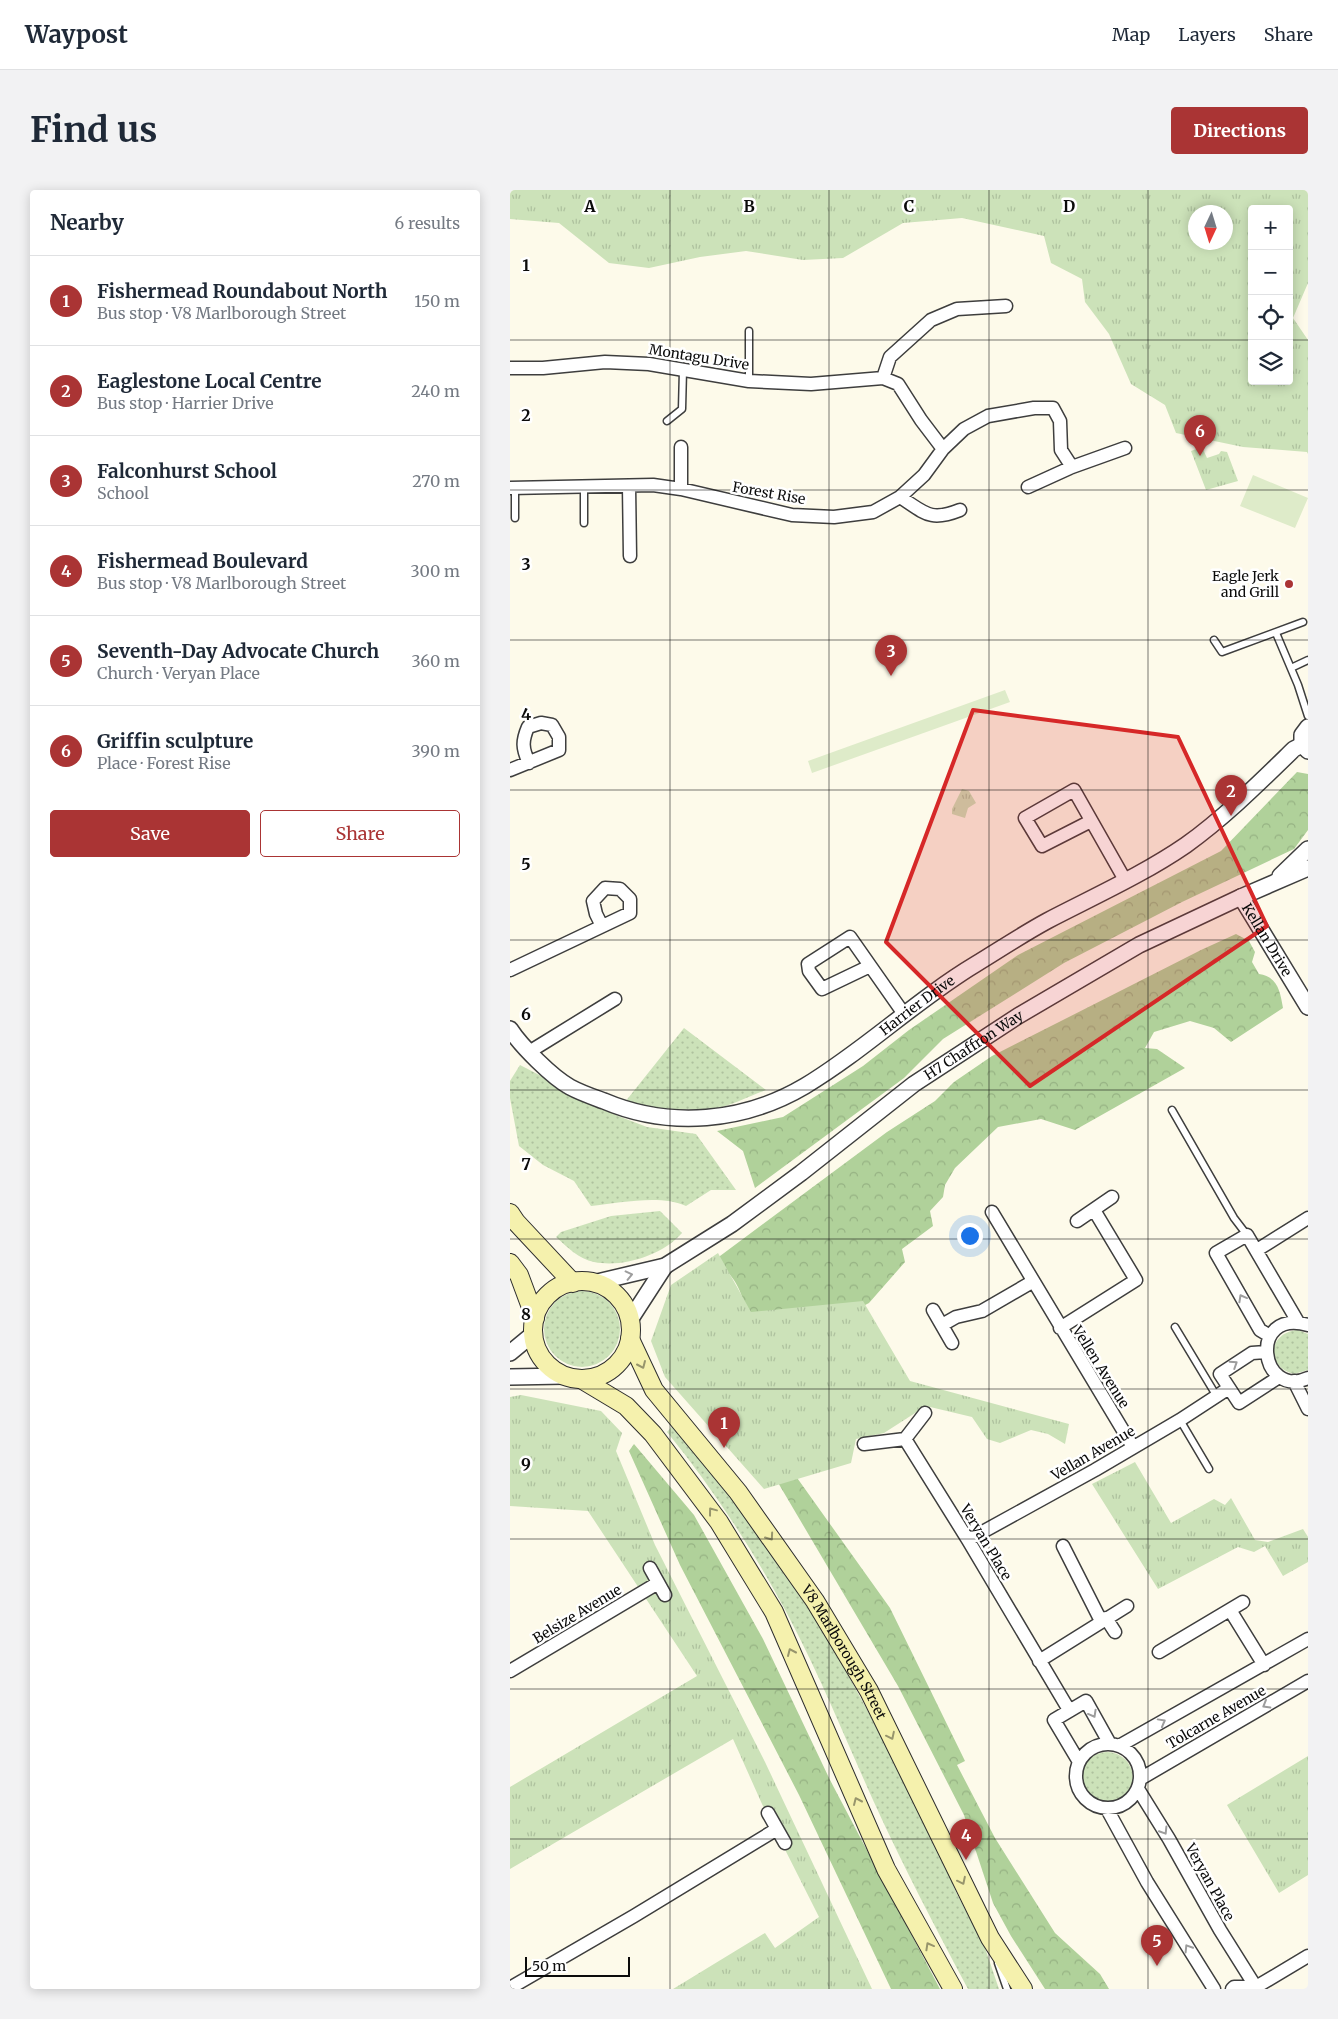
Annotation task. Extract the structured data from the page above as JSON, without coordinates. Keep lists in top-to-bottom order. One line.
{"streets":{"main road":["V8 Marlborough Street"],"street":["Montagu Drive","Forest Rise","Kellan Drive","Harrier Drive","H7 Chaffron Way","Vellen Avenue","Vellan Avenue","Veryan Place","Belsize Avenue","Tolcarne Avenue"]},"crossings":[["Kellan Drive","H7 Chaffron Way"],["H7 Chaffron Way","V8 Marlborough Street"],["Vellen Avenue","Vellan Avenue"],["Vellan Avenue","Veryan Place"],["Veryan Place","Tolcarne Avenue"]],"places":["Eagle Jerk and Grill"],"scale_bar":"50 m","north":"bottom","page":{"header":"Waypost","nav":["Map","Layers","Share"],"buttons":["Directions",["Save","Share"]],"title":"Find us","heading":["Nearby","6 results"],"map_buttons":["+","−"],"list":[{"mark":"1","name":"Fishermead Roundabout North","note":"Bus stop · V8 Marlborough Street","value":"150 m"},{"mark":"2","name":"Eaglestone Local Centre","note":"Bus stop · Harrier Drive","value":"240 m"},{"mark":"3","name":"Falconhurst School","note":"School","value":"270 m"},{"mark":"4","name":"Fishermead Boulevard","note":"Bus stop · V8 Marlborough Street","value":"300 m"},{"mark":"5","name":"Seventh-Day Advocate Church","note":"Church · Veryan Place","value":"360 m"},{"mark":"6","name":"Griffin sculpture","note":"Place · Forest Rise","value":"390 m"}],"pins":["6","3","2","1","4","5"],"scale":"50 m"},"grid":{"columns":["A","B","C","D"],"rows":["1","2","3","4","5","6","7","8","9"]}}
